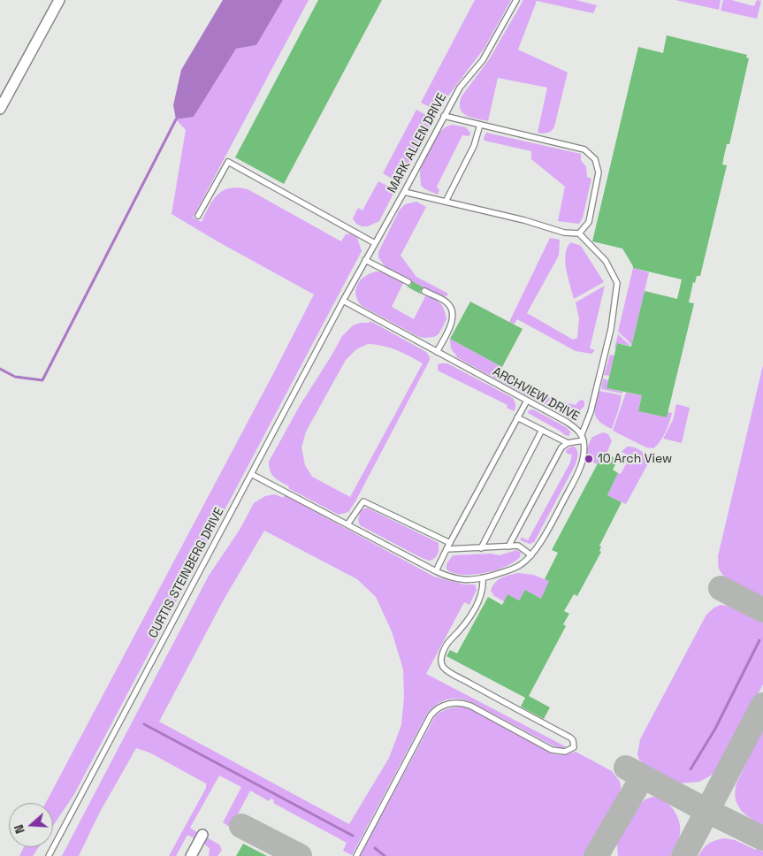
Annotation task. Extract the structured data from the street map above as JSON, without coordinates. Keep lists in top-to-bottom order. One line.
{"streets":{"lane":["MARK ALLEN DRIVE","ARCHVIEW DRIVE","CURTIS STEINBERG DRIVE"]},"crossings":[["MARK ALLEN DRIVE","ARCHVIEW DRIVE"],["MARK ALLEN DRIVE","CURTIS STEINBERG DRIVE"],["ARCHVIEW DRIVE","CURTIS STEINBERG DRIVE"]],"places":["10 Arch View"],"north":"left"}
